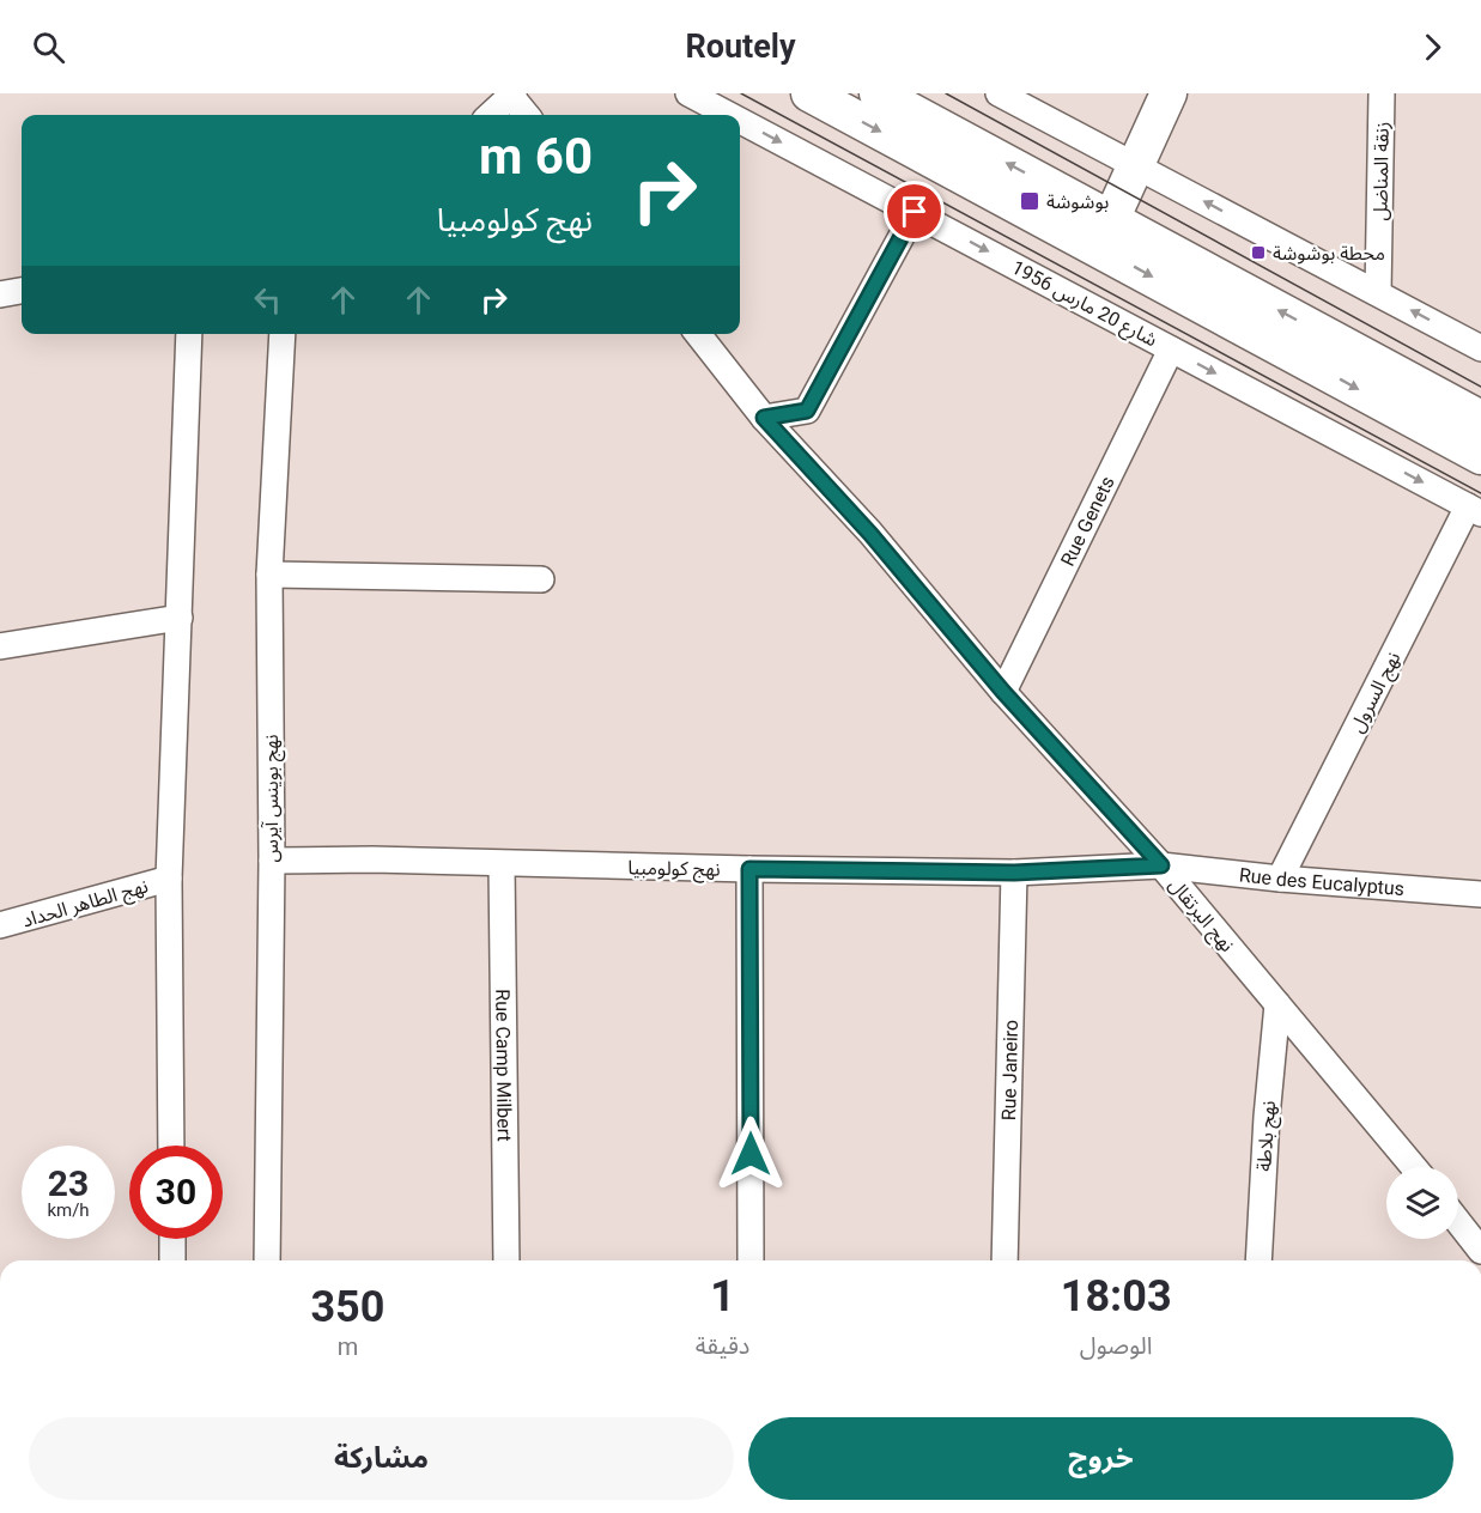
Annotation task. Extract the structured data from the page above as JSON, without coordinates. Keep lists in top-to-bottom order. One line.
{"streets":{"street":["زنقة المناضل","شارع 20 مارس 1956","Rue Genets","نهج السرول","نهج بوينس آيرس","نهج كولومبيا","Rue des Eucalyptus","نهج الطاهر الحداد","نهج البرتقال","Rue Camp Milbert","Rue Janeiro","نهج بلاطة"]},"crossings":[["شارع 20 مارس 1956","Rue Genets"],["شارع 20 مارس 1956","نهج السرول"],["Rue Genets","نهج البرتقال"],["نهج السرول","Rue des Eucalyptus"],["نهج بوينس آيرس","نهج كولومبيا"],["نهج كولومبيا","Rue des Eucalyptus"],["نهج كولومبيا","نهج البرتقال"],["نهج كولومبيا","Rue Camp Milbert"],["نهج كولومبيا","Rue Janeiro"],["Rue des Eucalyptus","نهج البرتقال"],["نهج البرتقال","نهج بلاطة"]],"places":{"transit":["بوشوشة","محطة بوشوشة"]},"page":{"header":"Routely","turn":["60 m","نهج كولومبيا"],"speed":"23 km/h","limit":"30","eta":["18:03","الوصول","1","دقيقة","350","m"],"buttons":["خروج","مشاركة"]}}
